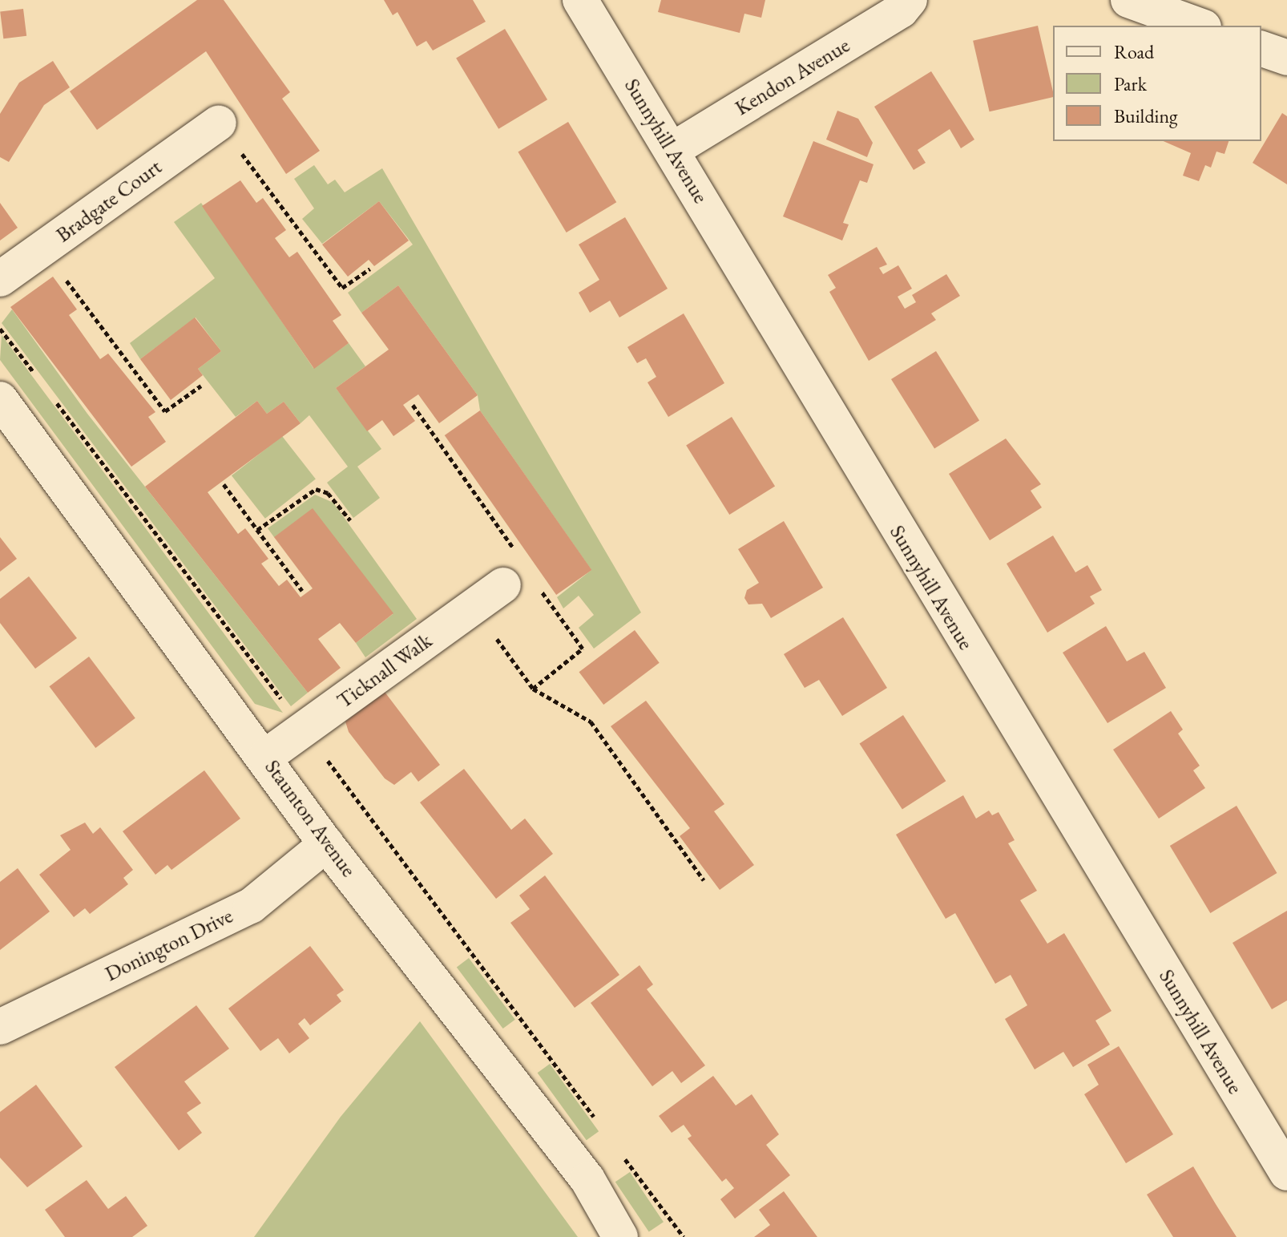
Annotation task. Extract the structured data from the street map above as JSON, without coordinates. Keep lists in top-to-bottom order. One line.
{"streets":{"street":["Kendon Avenue","Sunnyhill Avenue","Bradgate Court","Ticknall Walk","Staunton Avenue","Donington Drive"]},"crossings":[["Kendon Avenue","Sunnyhill Avenue"],["Ticknall Walk","Staunton Avenue"],["Staunton Avenue","Donington Drive"]],"legend":["Road","Park","Building"]}
